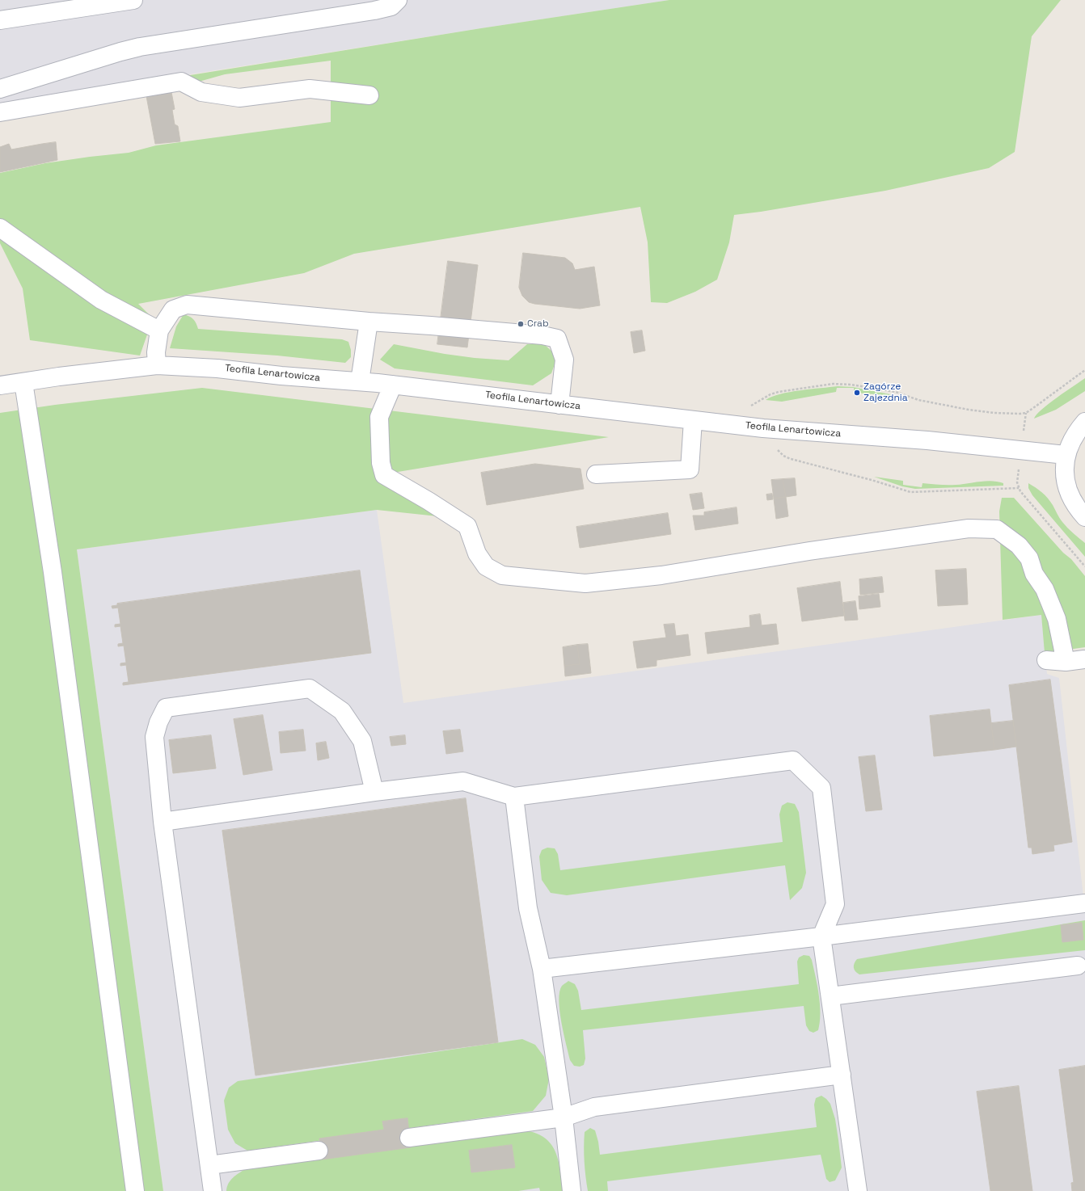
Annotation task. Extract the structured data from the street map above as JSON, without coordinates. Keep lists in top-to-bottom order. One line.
{"streets":{"street":["Teofila Lenartowicza"]},"places":["Crab","Zagórze Zajezdnia"]}
